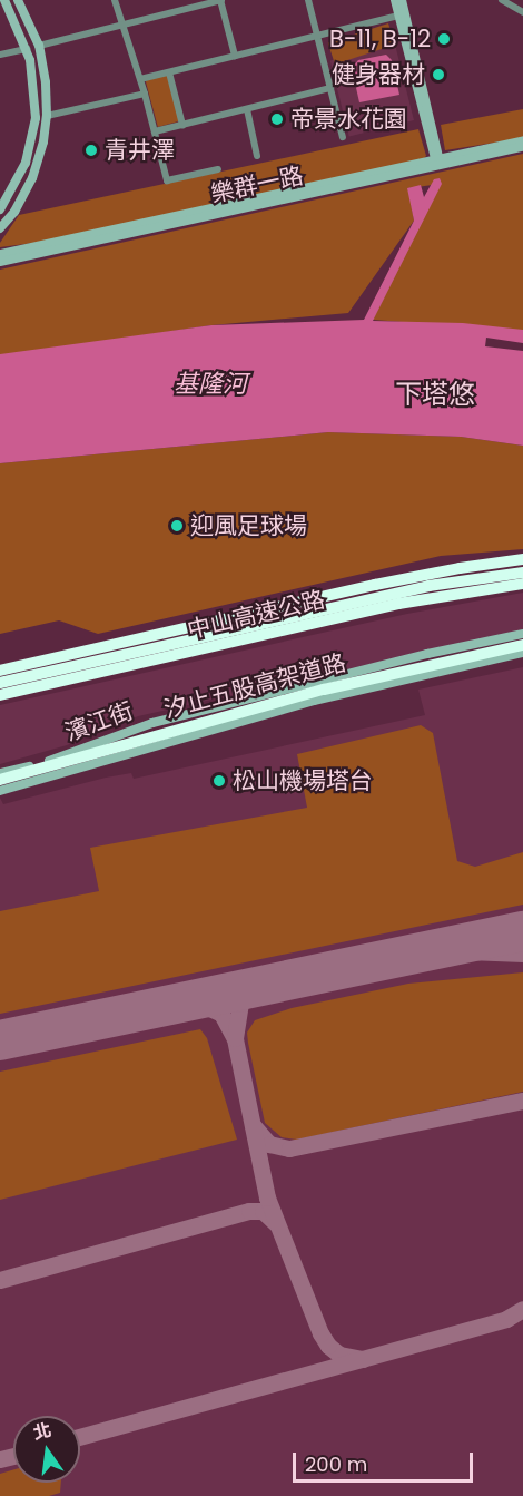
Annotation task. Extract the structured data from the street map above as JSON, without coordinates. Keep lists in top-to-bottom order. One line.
{"streets":{"highway":["中山高速公路","汐止五股高架道路"],"main road":["樂群一路","濱江街"]},"districts":["下塔悠"],"water":["基隆河"],"places":["B-11, B-12","健身器材","帝景水花園","青井澤","迎風足球場","松山機場塔台"],"scale_bar":"200 m","north":"top"}
